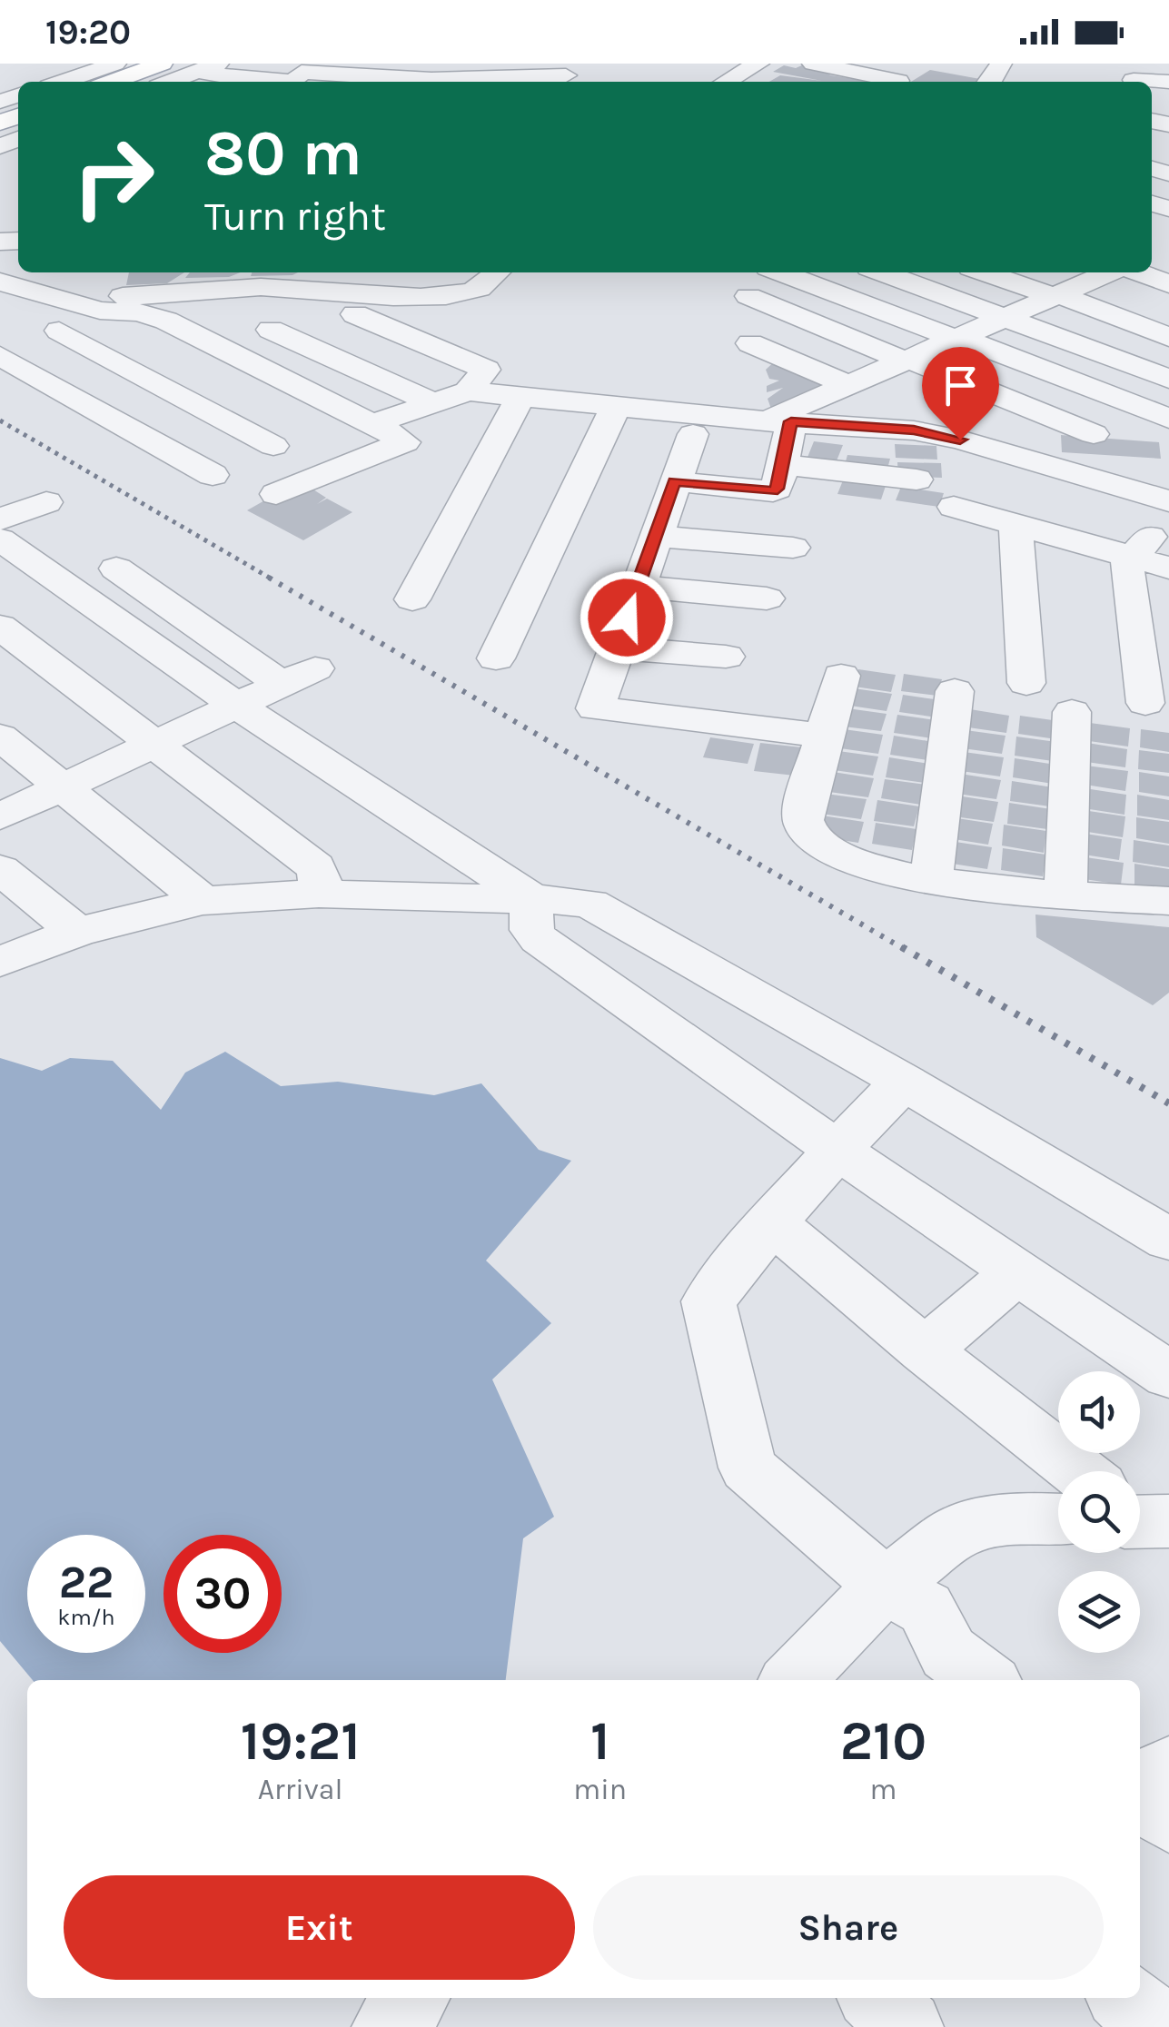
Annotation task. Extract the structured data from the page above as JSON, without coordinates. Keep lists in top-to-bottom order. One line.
{"page":{"status":"19:20","turn":["80 m","Turn right"],"speed":"22 km/h","limit":"30","eta":["19:21","Arrival","1","min","210","m"],"buttons":["Exit","Share"]}}
